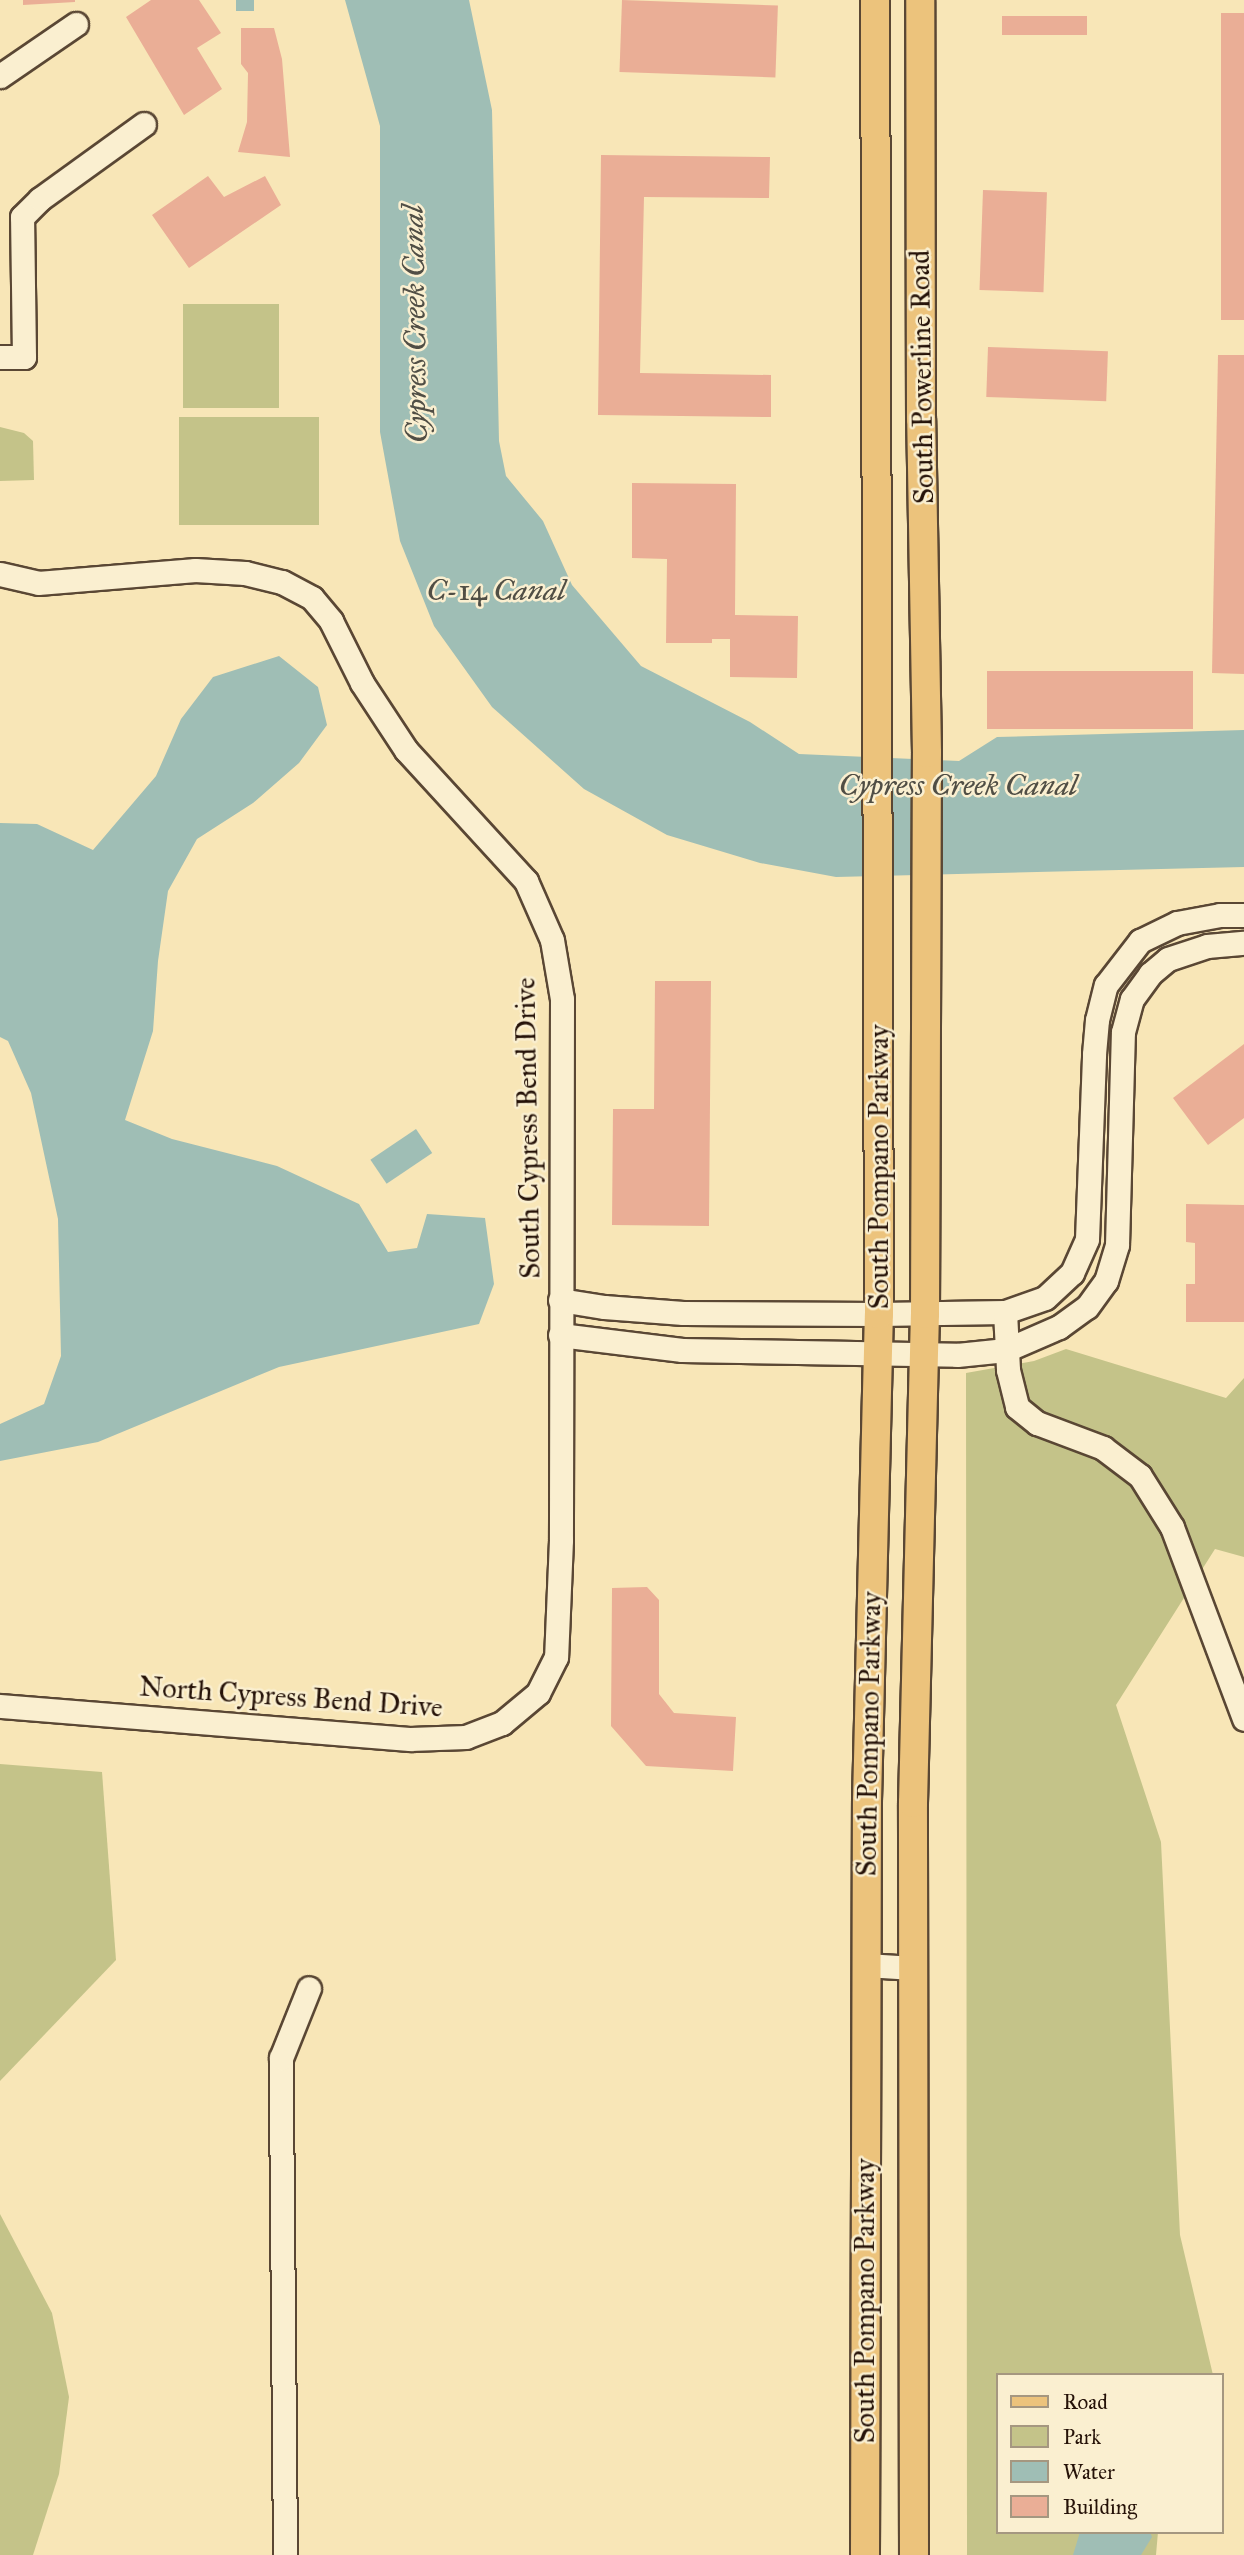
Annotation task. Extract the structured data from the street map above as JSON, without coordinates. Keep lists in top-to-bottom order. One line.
{"streets":{"main road":["South Powerline Road","South Pompano Parkway"],"street":["South Cypress Bend Drive","North Cypress Bend Drive"]},"crossings":[["South Powerline Road","South Pompano Parkway"],["South Cypress Bend Drive","North Cypress Bend Drive"]],"water":["Cypress Creek Canal","C-14 Canal"],"legend":["Road","Park","Water","Building"]}
